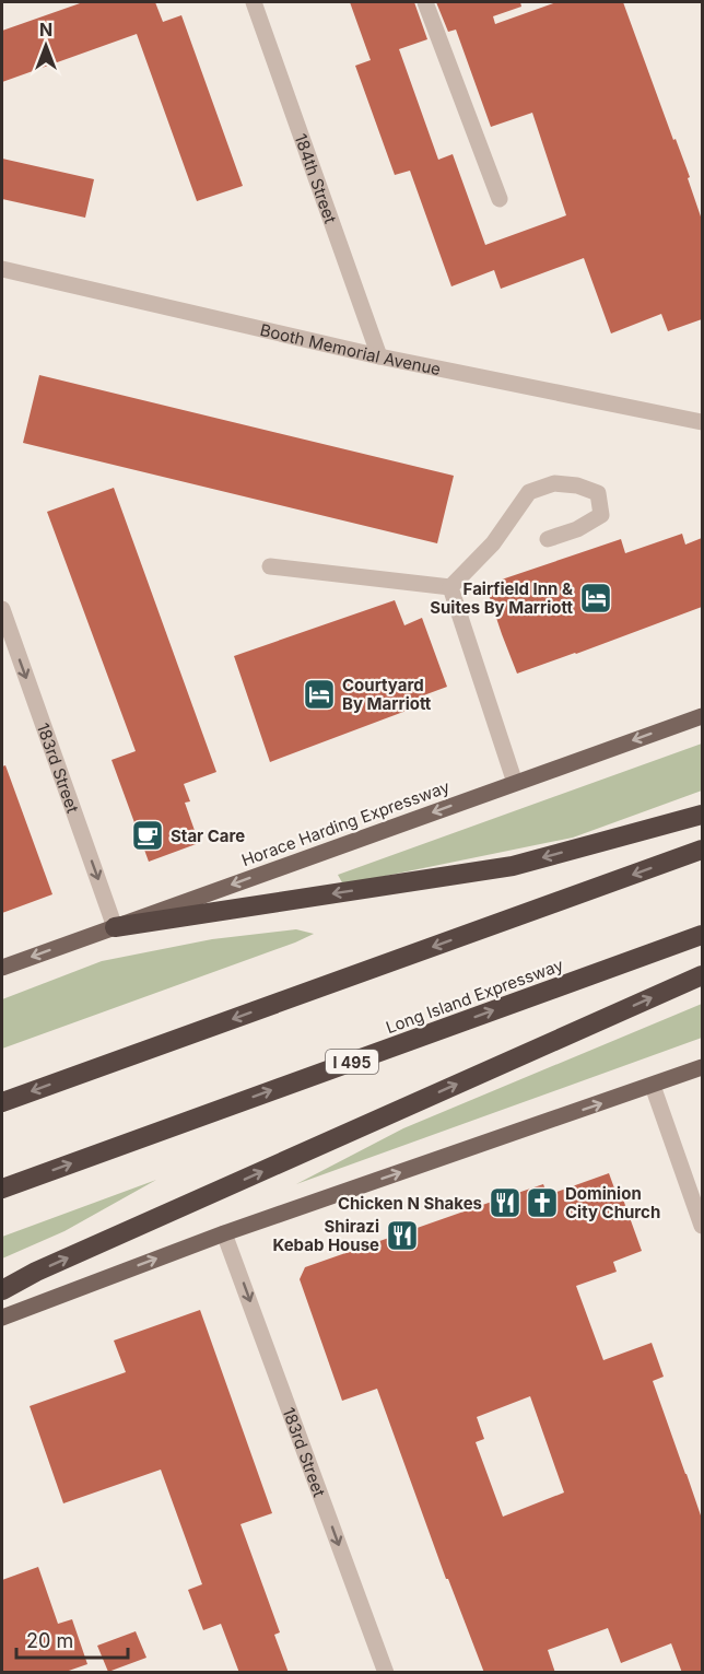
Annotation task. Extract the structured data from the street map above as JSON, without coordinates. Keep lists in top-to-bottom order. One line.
{"streets":{"highway":["Long Island Expressway","I 495"],"main road":["Horace Harding Expressway"],"street":["184th Street","Booth Memorial Avenue","183rd Street"]},"crossings":[["184th Street","Booth Memorial Avenue"],["183rd Street","Horace Harding Expressway"]],"one_way":["183rd Street","Horace Harding Expressway"],"places":{"hotel":["Fairfield Inn & Suites By Marriott","Courtyard By Marriott"],"cafe":["Star Care"],"restaurant":["Chicken N Shakes","Shirazi Kebab House"],"church":["Dominion City Church"]},"scale_bar":"20 m","north":"top"}
